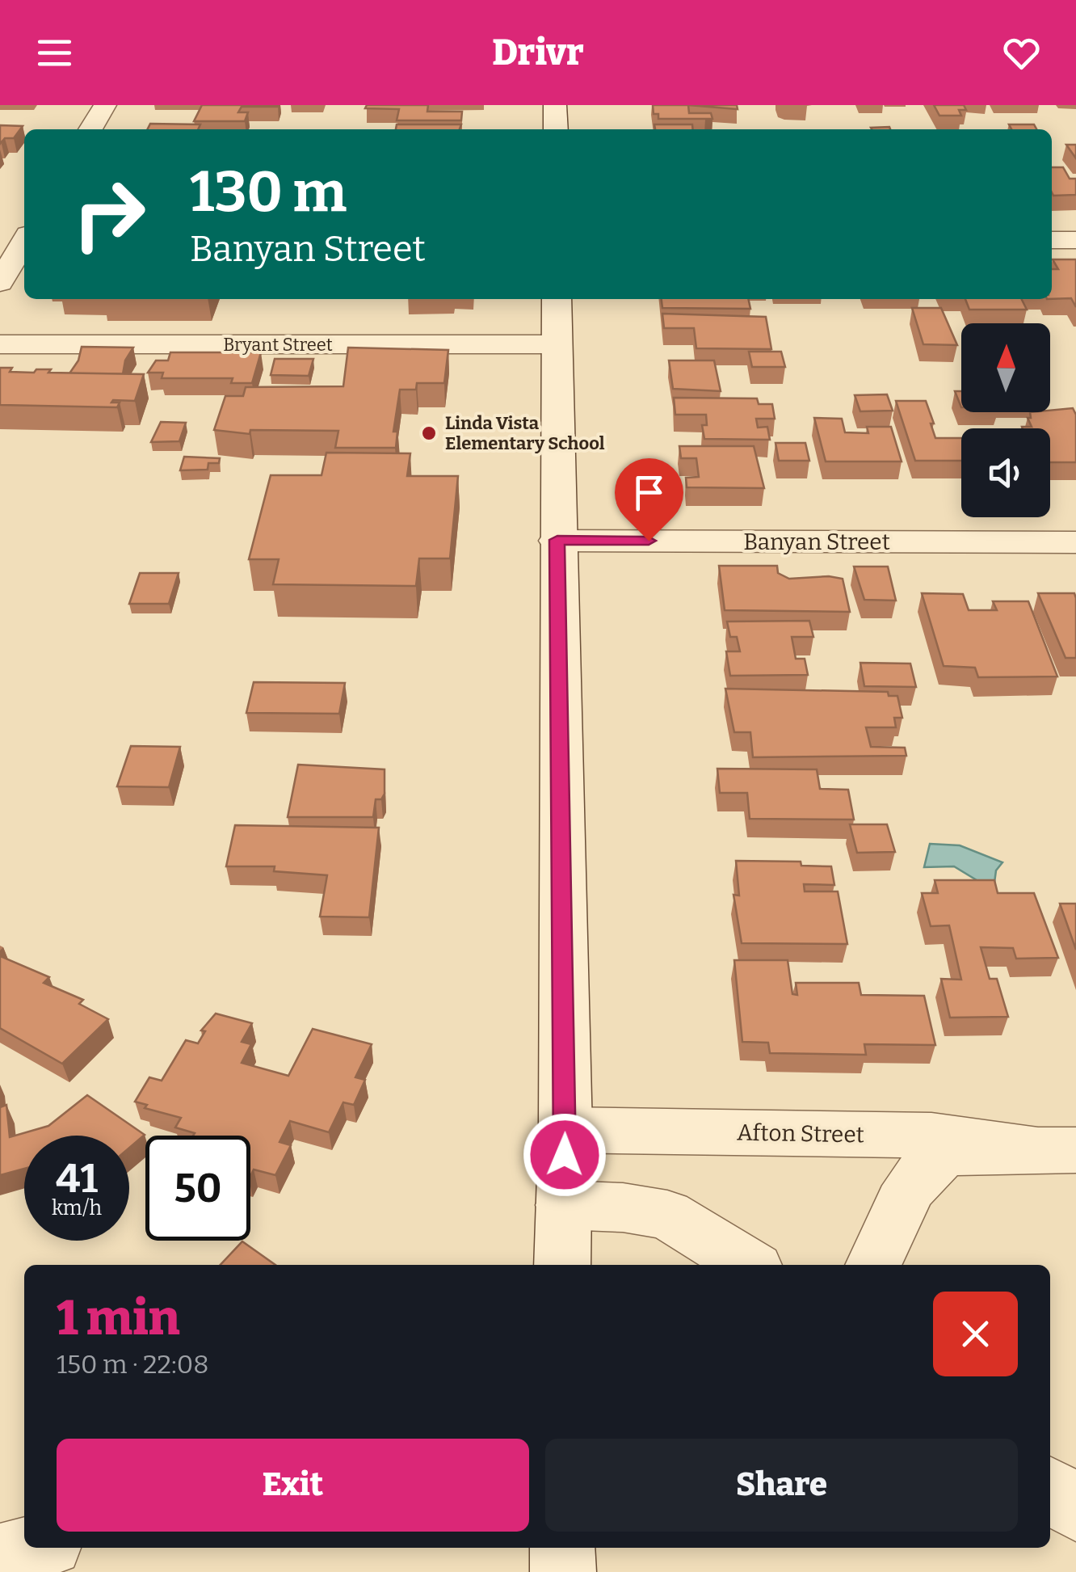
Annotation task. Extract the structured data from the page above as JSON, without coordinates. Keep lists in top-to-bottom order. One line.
{"streets":{"street":["Bryant Street","Banyan Street","Afton Street"]},"places":["Linda Vista Elementary School"],"north":"top","page":{"header":"Drivr","turn":["130 m","Banyan Street"],"speed":"41 km/h","limit":"50","heading":["1 min","150 m · 22:08"],"buttons":["Exit","Share"]}}
